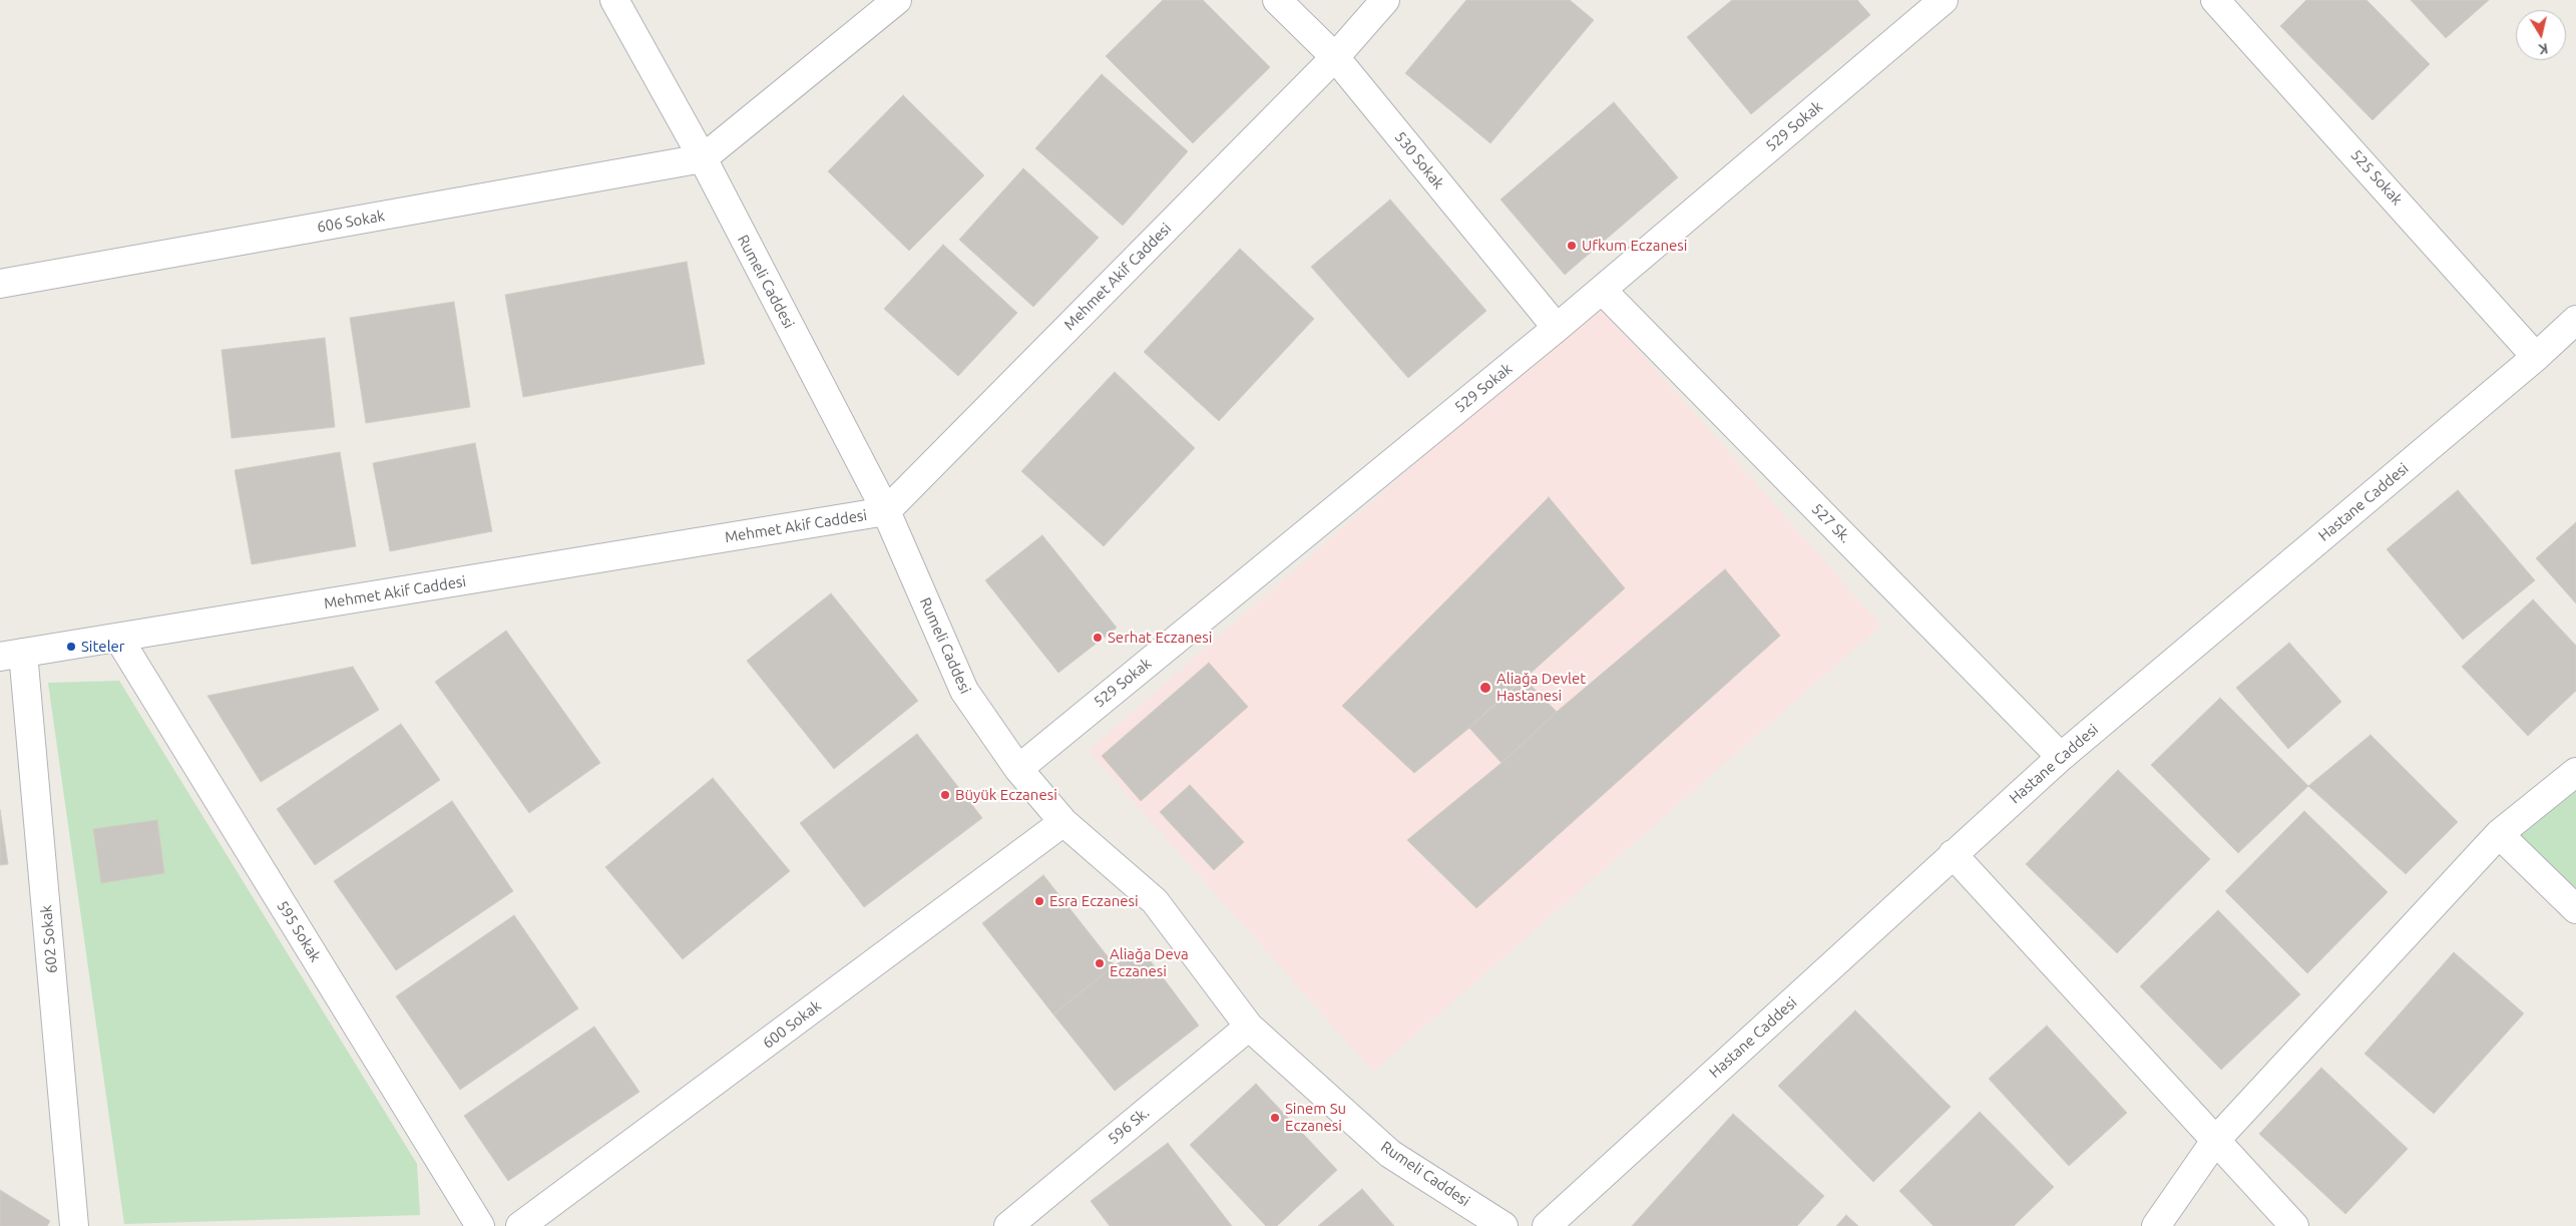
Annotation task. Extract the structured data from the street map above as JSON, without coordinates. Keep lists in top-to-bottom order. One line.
{"streets":{"street":["529 Sokak","530 Sokak","525 Sokak","606 Sokak","Mehmet Akif Caddesi","Rumeli Caddesi","Hastane Caddesi","527 Sk.","595 Sokak","602 Sokak","600 Sokak","596 Sk."]},"crossings":[["529 Sokak","530 Sokak"],["529 Sokak","Rumeli Caddesi"],["529 Sokak","527 Sk."],["530 Sokak","Mehmet Akif Caddesi"],["525 Sokak","Hastane Caddesi"],["606 Sokak","Rumeli Caddesi"],["Mehmet Akif Caddesi","Rumeli Caddesi"],["Mehmet Akif Caddesi","595 Sokak"],["Mehmet Akif Caddesi","602 Sokak"],["Rumeli Caddesi","600 Sokak"],["Rumeli Caddesi","596 Sk."],["Hastane Caddesi","527 Sk."]],"places":["Ufkum Eczanesi","Serhat Eczanesi","Siteler","Aliağa Devlet Hastanesi","Büyük Eczanesi","Esra Eczanesi","Aliağa Deva Eczanesi","Sinem Su Eczanesi"],"north":"bottom"}
